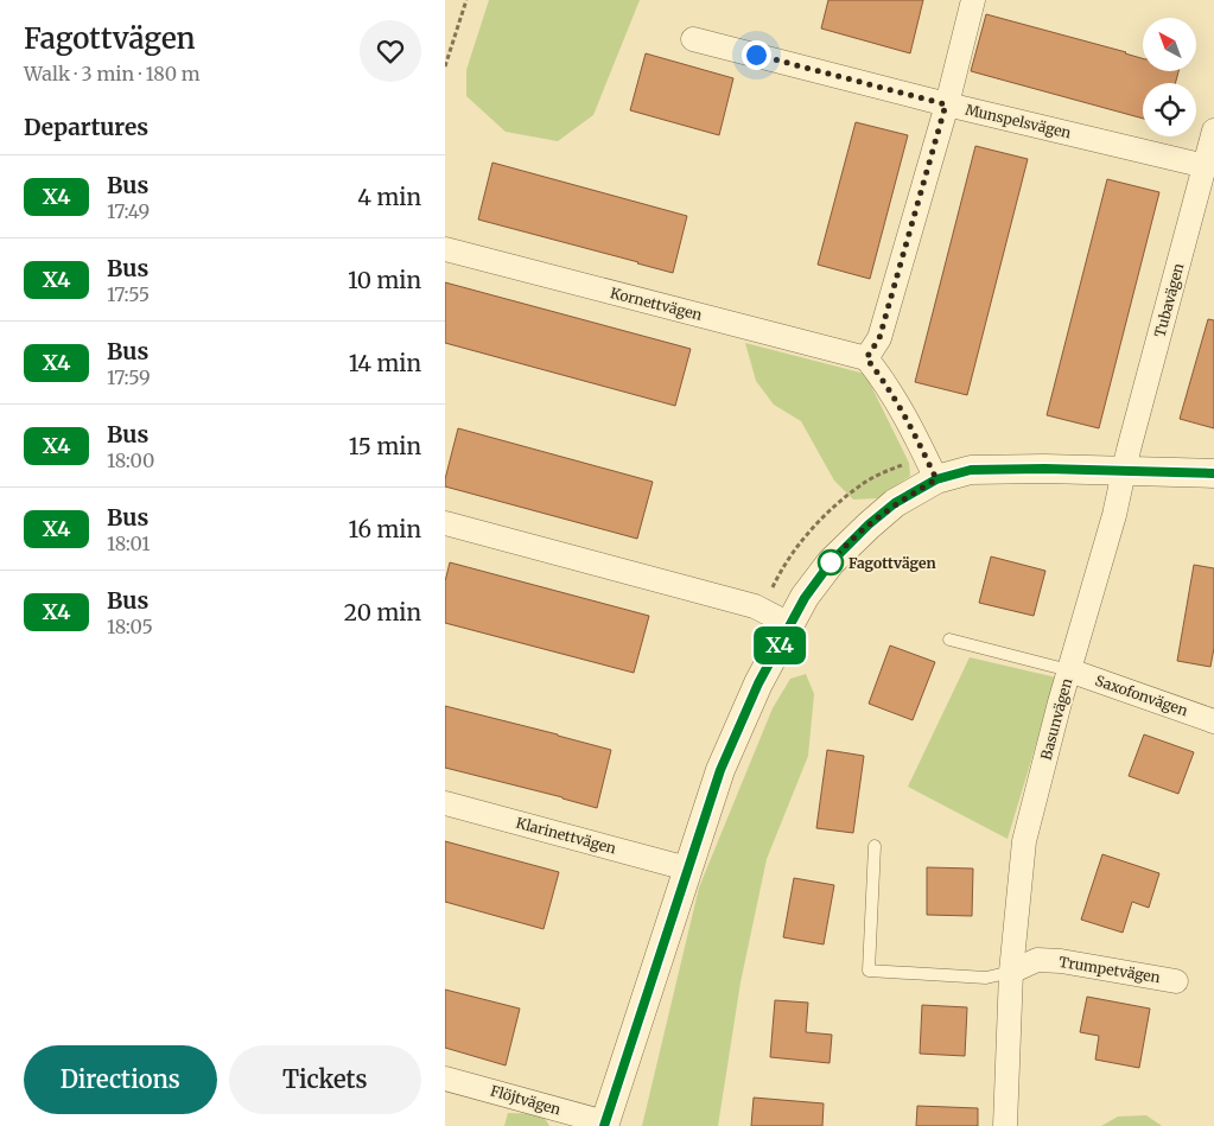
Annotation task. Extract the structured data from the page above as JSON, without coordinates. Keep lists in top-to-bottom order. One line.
{"streets":{"street":["Munspelsvägen","Tubavägen","Kornettvägen","Saxofonvägen","Basunvägen","Klarinettvägen","Trumpetvägen","Flöjtvägen"]},"crossings":[["Munspelsvägen","Tubavägen"],["Tubavägen","Basunvägen"],["Saxofonvägen","Basunvägen"],["Basunvägen","Trumpetvägen"]],"places":["Fagottvägen"],"lines":["bus line X4"],"north":"top left","page":{"heading":[["Fagottvägen","Walk · 3 min · 180 m"],"Departures"],"on_map":"X4","list":[{"mark":"X4","name":"Bus","note":"17:49","value":"4 min"},{"mark":"X4","name":"Bus","note":"17:55","value":"10 min"},{"mark":"X4","name":"Bus","note":"17:59","value":"14 min"},{"mark":"X4","name":"Bus","note":"18:00","value":"15 min"},{"mark":"X4","name":"Bus","note":"18:01","value":"16 min"},{"mark":"X4","name":"Bus","note":"18:05","value":"20 min"}],"buttons":["Directions","Tickets"]}}
